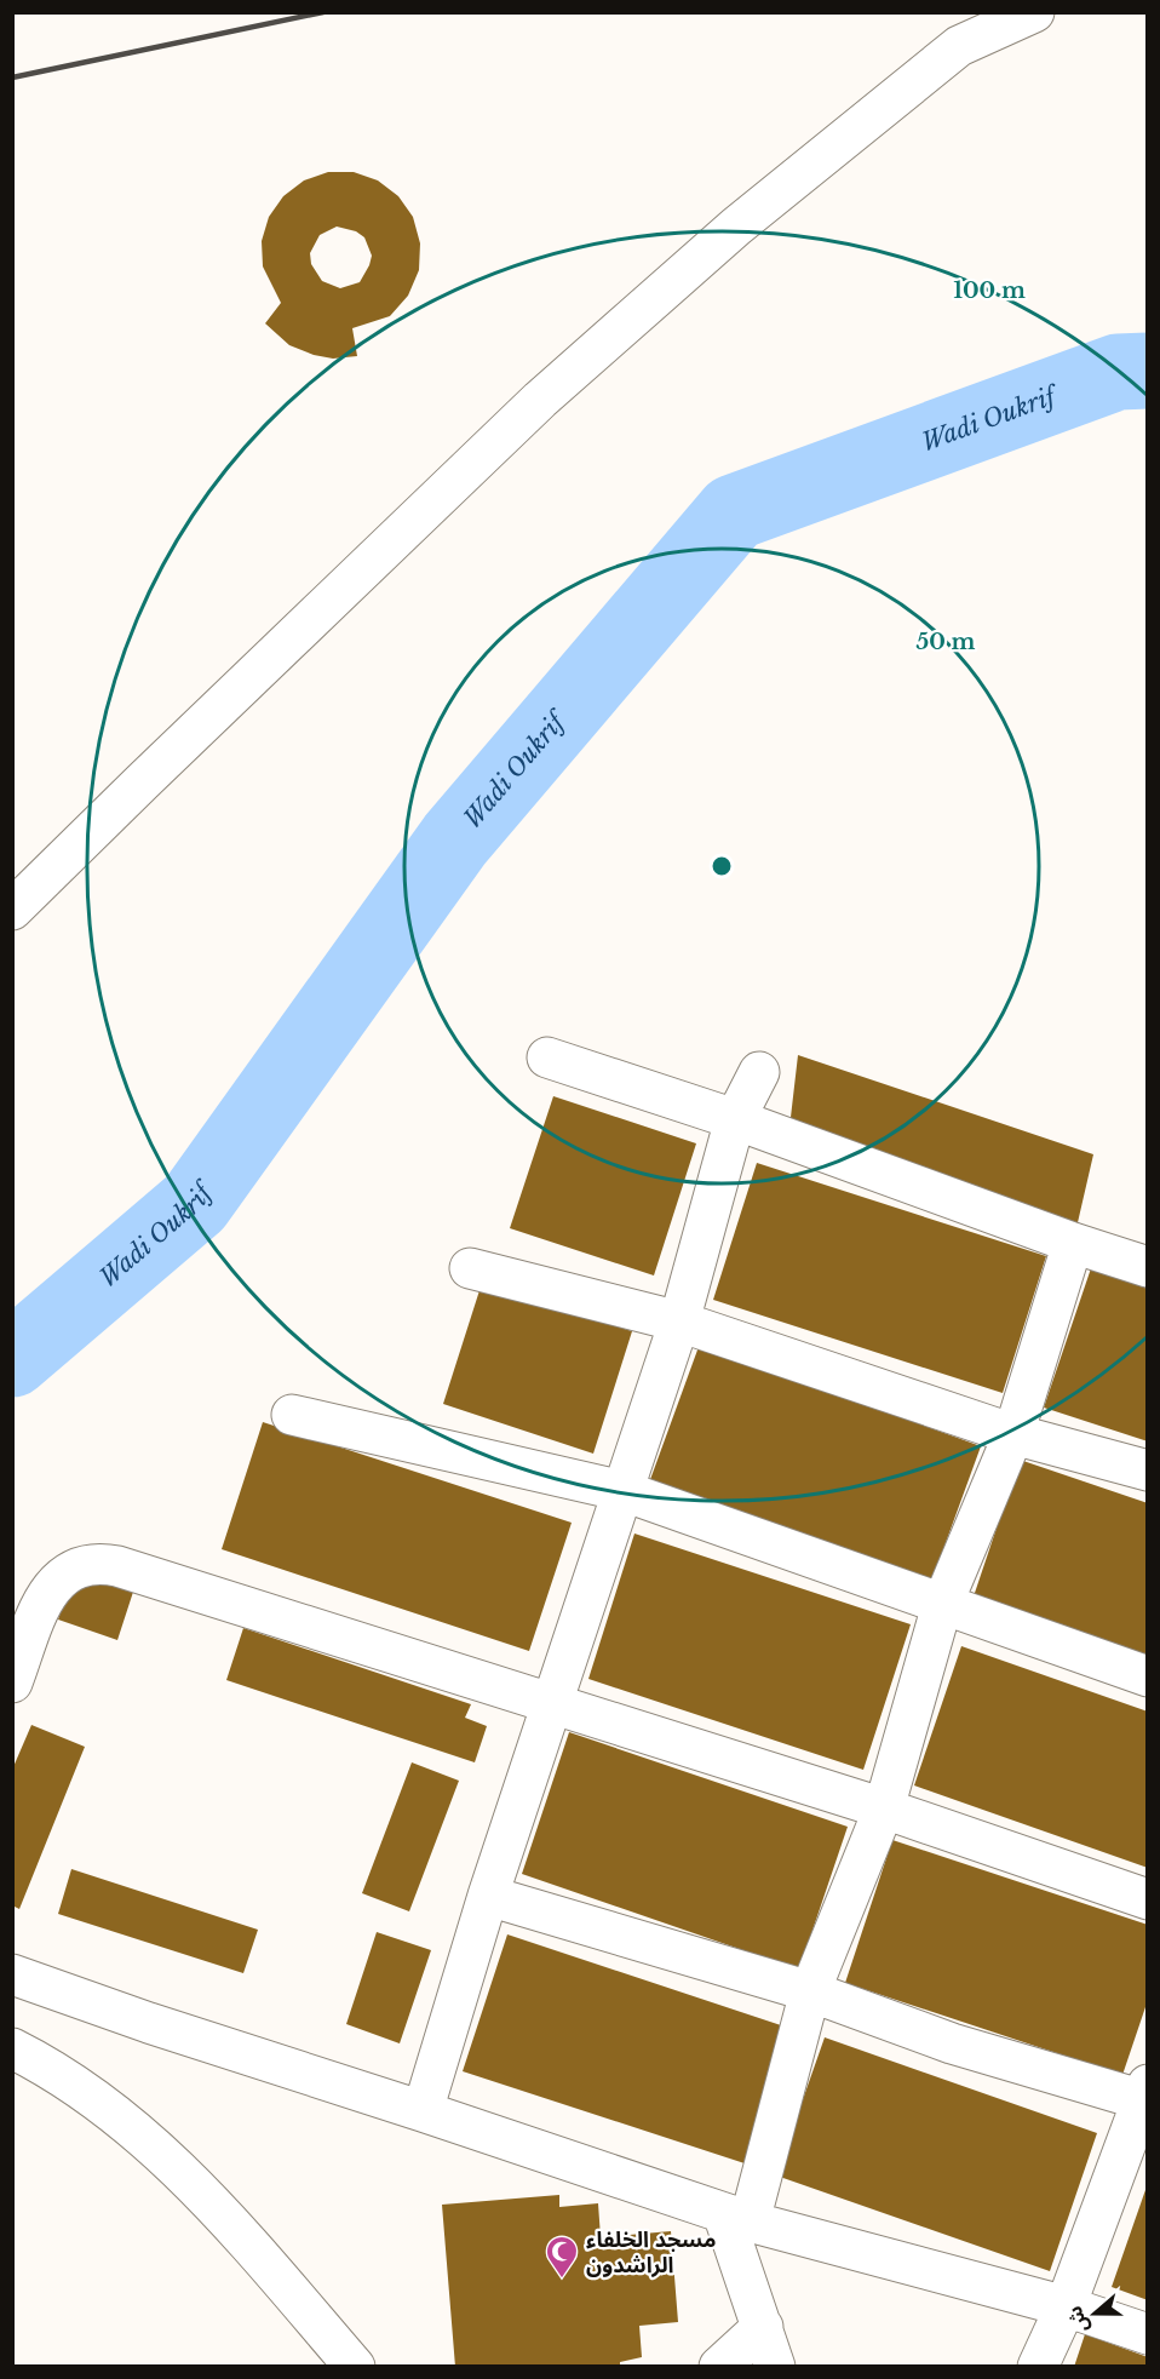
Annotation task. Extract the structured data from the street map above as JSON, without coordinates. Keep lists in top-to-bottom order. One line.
{"water":["Wadi Oukrif"],"places":{"mosque":["مسجد الخلفاء الراشدون"]},"north":"left","rings":["100 m","50 m"]}
